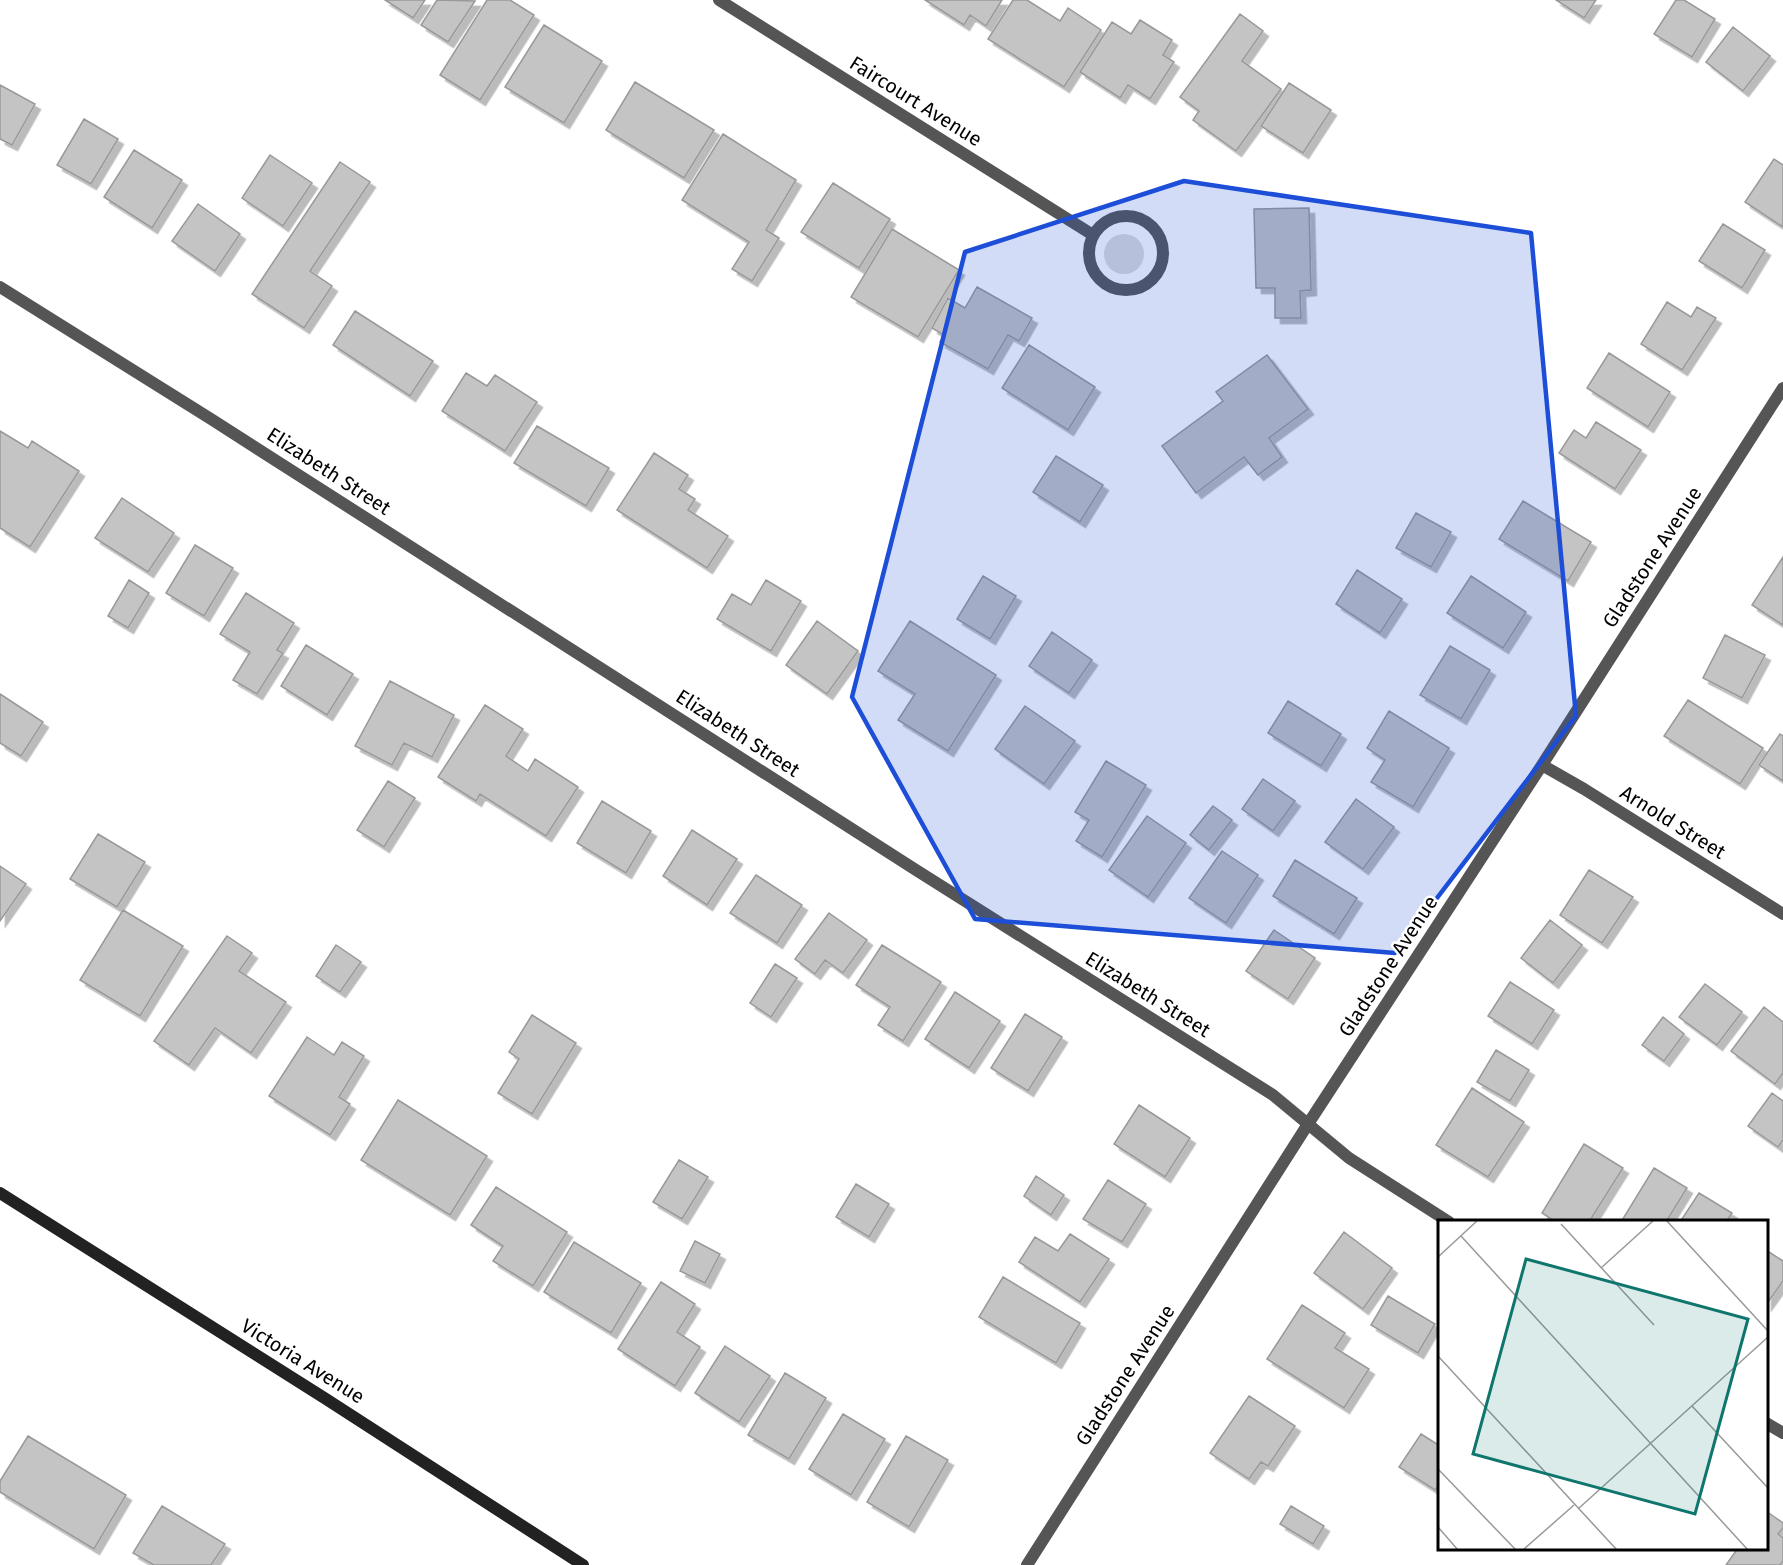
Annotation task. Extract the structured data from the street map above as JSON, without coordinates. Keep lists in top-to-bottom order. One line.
{"streets":{"street":["Faircourt Avenue","Elizabeth Street","Gladstone Avenue","Arnold Street","Victoria Avenue"]},"crossings":[["Elizabeth Street","Gladstone Avenue"],["Gladstone Avenue","Arnold Street"]]}
